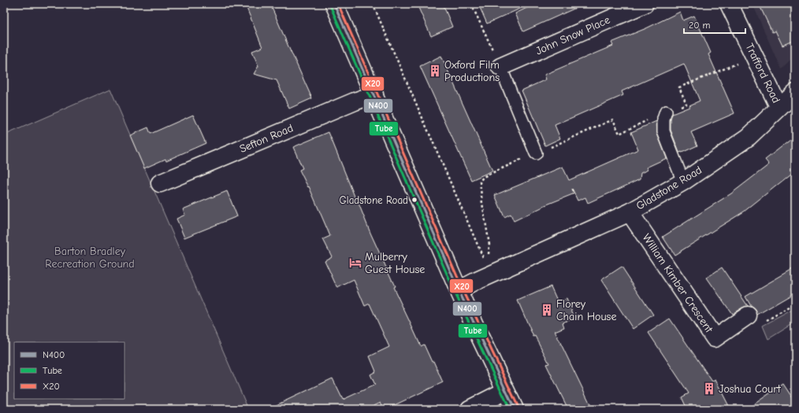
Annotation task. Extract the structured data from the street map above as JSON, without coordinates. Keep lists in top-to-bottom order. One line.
{"streets":{"street":["John Snow Place","Trafford Road","Sefton Road","Gladstone Road","William Kimber Crescent"]},"crossings":[["Trafford Road","Gladstone Road"],["Gladstone Road","William Kimber Crescent"]],"parks":["Barton Bradley Recreation Ground"],"places":{"building":["Oxford Film Productions","Florey Chain House","Joshua Court"],"other":["Gladstone Road"],"hotel":["Mulberry Guest House"]},"lines":["transit line N400","transit line X20","transit line Tube"],"legend":["N400","Tube","X20"],"scale_bar":"20 m"}
